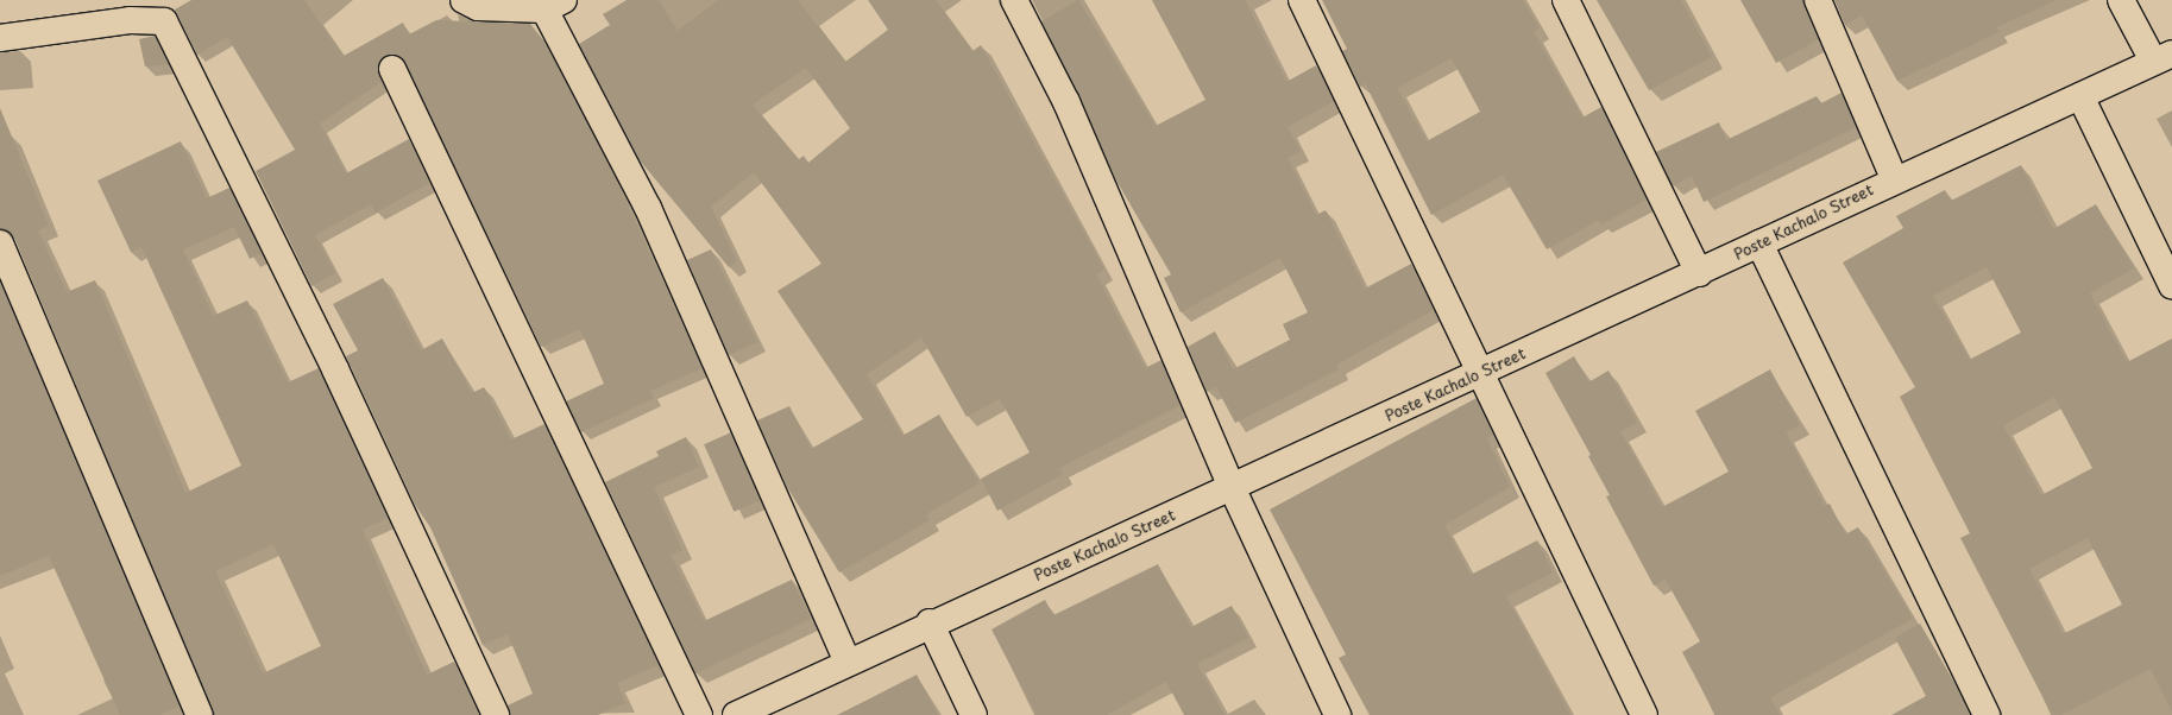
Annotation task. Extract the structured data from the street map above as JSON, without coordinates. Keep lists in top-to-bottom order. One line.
{"streets":{"street":["Poste Kachalo Street"]}}
